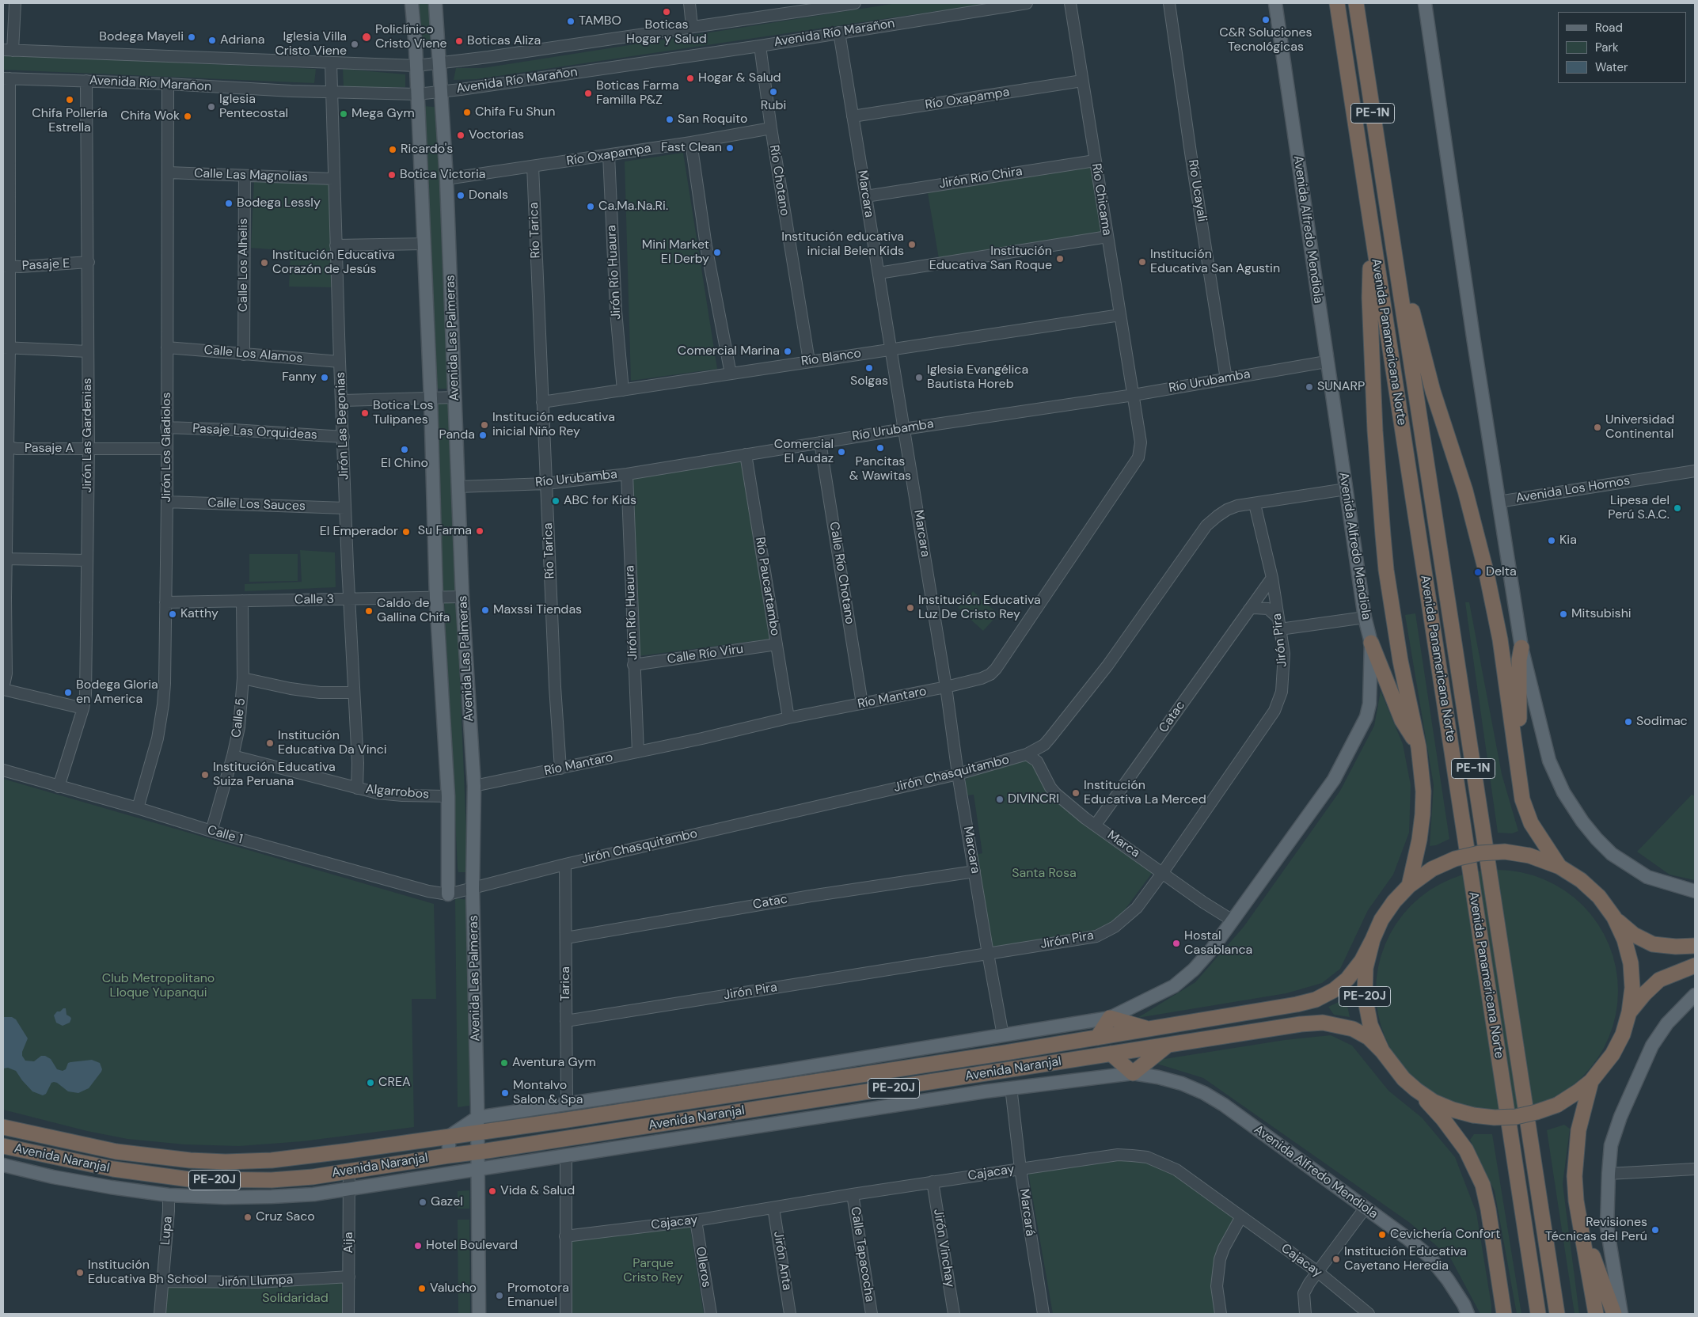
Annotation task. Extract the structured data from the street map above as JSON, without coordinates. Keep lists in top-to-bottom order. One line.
{"streets":{"highway":["PE-1N","Avenida Panamericana Norte","PE-20J","Avenida Naranjal"],"main road":["Avenida Alfredo Mendiola","Avenida Las Palmeras"],"street":["Avenida Río Marañon","Río Oxapampa","Calle Las Magnolias","Jirón Río Chira","Río Chotano","Río Ucayali","Marcara","Río Chicama","Río Tarica","Pasaje E","Calle Los Alhelis","Jirón Río Huaura","Calle Los Alamos","Río Blanco","Río Urubamba","Jirón Las Begonias","Pasaje Las Orquideas","Jirón Las Gardenias","Jirón Los Gladiolos","Pasaje A","Avenida Los Hornos","Calle Los Sauces","Calle Río Chotano","Río Paucartambo","Calle 3","Jirón Pira","Calle Río Viru","Río Mantaro","Catac","Calle 5","Jirón Chasquitambo","Algarrobos","Calle 1","Marca","Tarica","Cajacay","Marcará","Lupa","Aija","Jirón Vinchay","Calle Tapacocha","Jirón Anta","Olleros","Jirón Llumpa"]},"crossings":[["Avenida Río Marañon","Río Chotano"],["Avenida Río Marañon","Marcara"],["Avenida Río Marañon","Avenida Las Palmeras"],["Avenida Río Marañon","Jirón Las Begonias"],["Avenida Río Marañon","Jirón Las Gardenias"],["Avenida Río Marañon","Jirón Los Gladiolos"],["Río Oxapampa","Río Chotano"],["Río Oxapampa","Marcara"],["Río Oxapampa","Río Chicama"],["Río Oxapampa","Río Tarica"],["Río Oxapampa","Jirón Río Huaura"],["Río Oxapampa","Avenida Las Palmeras"],["Calle Las Magnolias","Calle Los Alhelis"],["Calle Las Magnolias","Jirón Las Begonias"],["Calle Las Magnolias","Jirón Los Gladiolos"],["Jirón Río Chira","Marcara"],["Jirón Río Chira","Río Chicama"],["Río Chotano","Río Blanco"],["Río Ucayali","Río Urubamba"],["Marcara","Río Blanco"],["Marcara","Río Urubamba"],["Marcara","Jirón Pira"],["Marcara","Río Mantaro"],["Marcara","Catac"],["Marcara","Jirón Chasquitambo"],["Marcara","Avenida Naranjal"],["Río Chicama","Río Blanco"],["Río Chicama","Río Urubamba"],["Río Chicama","Río Mantaro"],["Avenida Alfredo Mendiola","Río Urubamba"],["Avenida Alfredo Mendiola","Jirón Chasquitambo"],["Avenida Alfredo Mendiola","Marca"],["Avenida Alfredo Mendiola","Avenida Naranjal"],["Río Tarica","Río Blanco"],["Río Tarica","Río Urubamba"],["Río Tarica","Río Mantaro"],["Pasaje E","Jirón Las Gardenias"],["Calle Los Alhelis","Calle Los Alamos"],["Jirón Río Huaura","Río Blanco"],["Jirón Río Huaura","Río Urubamba"],["Jirón Río Huaura","Calle Río Viru"],["Jirón Río Huaura","Río Mantaro"],["Avenida Las Palmeras","Río Urubamba"],["Avenida Las Palmeras","Calle 3"],["Avenida Las Palmeras","Río Mantaro"],["Avenida Las Palmeras","Jirón Chasquitambo"],["Avenida Las Palmeras","Algarrobos"],["Avenida Las Palmeras","Calle 1"],["Avenida Las Palmeras","Avenida Naranjal"],["Calle Los Alamos","Jirón Las Begonias"],["Calle Los Alamos","Jirón Los Gladiolos"],["Río Urubamba","Calle Río Chotano"],["Río Urubamba","Río Paucartambo"],["Río Urubamba","Río Mantaro"],["Jirón Las Begonias","Pasaje Las Orquideas"],["Jirón Las Begonias","Calle Los Sauces"],["Jirón Las Begonias","Calle 3"],["Jirón Las Begonias","Algarrobos"],["Pasaje Las Orquideas","Jirón Los Gladiolos"],["Jirón Las Gardenias","Pasaje A"],["Jirón Las Gardenias","Calle 1"],["Jirón Los Gladiolos","Pasaje A"],["Jirón Los Gladiolos","Calle Los Sauces"],["Jirón Los Gladiolos","Calle 3"],["Jirón Los Gladiolos","Calle 1"],["Calle Río Chotano","Río Mantaro"],["Río Paucartambo","Calle Río Viru"],["Río Paucartambo","Río Mantaro"],["Calle 3","Calle 5"],["Jirón Pira","Catac"],["Jirón Pira","Jirón Chasquitambo"],["Jirón Pira","Marca"],["Jirón Pira","Tarica"],["Catac","Marca"],["Catac","Tarica"],["Calle 5","Algarrobos"],["Calle 5","Calle 1"],["Jirón Chasquitambo","Calle 1"],["Jirón Chasquitambo","Marca"],["Jirón Chasquitambo","Tarica"],["Tarica","Avenida Naranjal"],["PE-20J","Avenida Naranjal"],["Avenida Naranjal","Marcará"],["Avenida Naranjal","Lupa"],["Avenida Naranjal","Aija"],["Cajacay","Marcará"],["Cajacay","Jirón Vinchay"],["Cajacay","Calle Tapacocha"],["Cajacay","Jirón Anta"],["Cajacay","Olleros"],["Lupa","Jirón Llumpa"],["Aija","Jirón Llumpa"]],"parks":["Santa Rosa","Club Metropolitano Lloque Yupanqui","Parque Cristo Rey","Solidaridad"],"places":["Boticas Hogar y Salud","C&R Soluciones Tecnológicas","TAMBO","Bodega Mayeli","Policlínico Cristo Viene","Adriana","Boticas Aliza","Iglesia Villa Cristo Viene","Hogar & Salud","Rubi","Boticas Farma Familla P&Z","Chifa Pollería Estrella","Iglesia Pentecostal","Chifa Fu Shun","Mega Gym","Chifa Wok","San Roquito","Voctorias","Fast Clean","Ricardo's","Botica Victoria","Donals","Bodega Lessly","Ca.Ma.Na.Ri.","Institución educativa inicial Belen Kids","Mini Market El Derby","Institución Educativa San Roque","Institución Educativa San Agustin","Institución Educativa Corazón de Jesús","Comercial Marina","Solgas","Fanny","Iglesia Evangélica Bautista Horeb","SUNARP","Botica Los Tulipanes","Institución educativa inicial Niño Rey","Universidad Continental","Panda","Pancitas & Wawitas","El Chino","Comercial El Audaz","ABC for Kids","Lipesa del Perú S.A.C.","Su Farma","El Emperador","Kia","Delta","Institución Educativa Luz De Cristo Rey","Maxssi Tiendas","Caldo de Gallina Chifa","Katthy","Mitsubishi","Bodega Gloria en America","Sodimac","Institución Educativa Da Vinci","Institución Educativa Suiza Peruana","Institución Educativa La Merced","DIVINCRI","Hostal Casablanca","Aventura Gym","CREA","Montalvo Salon & Spa","Vida & Salud","Gazel","Cruz Saco","Revisiones Técnicas del Perú","Cevichería Confort","Hotel Boulevard","Institución Educativa Cayetano Heredia","Institución Educativa Bh School","Valucho","Promotora Emanuel"],"legend":["Road","Park","Water"]}
